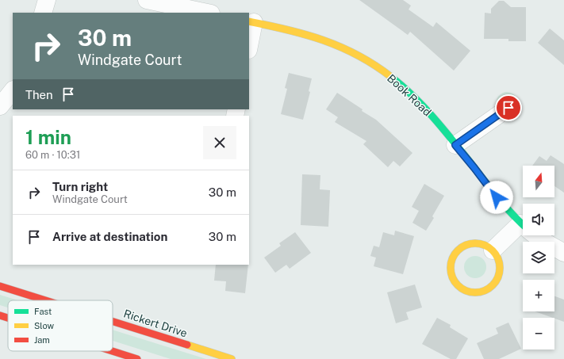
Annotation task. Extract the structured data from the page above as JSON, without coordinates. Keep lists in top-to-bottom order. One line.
{"streets":{"street":["Book Road","Rickert Drive"]},"legend":["Fast","Slow","Jam"],"north":"top","page":{"turn":["30 m","Windgate Court"],"then":"Then","heading":["1 min","60 m · 10:31"],"map_buttons":["+","−"],"list":[{"name":"Turn right","note":"Windgate Court","value":"30 m"},{"name":"Arrive at destination","value":"30 m"}]}}
